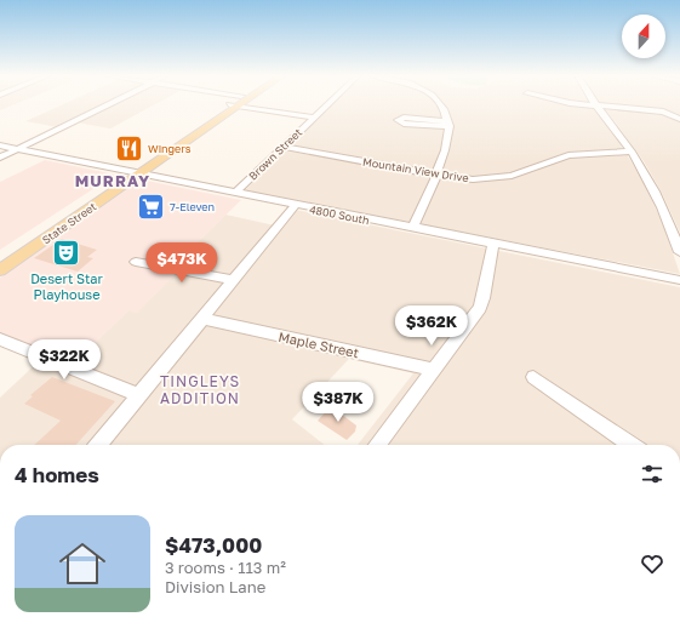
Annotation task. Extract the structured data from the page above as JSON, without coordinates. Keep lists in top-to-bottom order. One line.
{"streets":{"main road":["State Street"],"street":["Brown Street","Mountain View Drive","4800 South","Maple Street"]},"crossings":[["Brown Street","Mountain View Drive"],["Brown Street","4800 South"],["4800 South","State Street"]],"districts":["MURRAY","TINGLEYS ADDITION"],"places":{"restaurant":["Wingers"],"supermarket":["7-Eleven"],"theatre":["Desert Star Playhouse"]},"north":"top","page":{"price":["$473K","$362K","$322K","$387K"],"heading":"4 homes","list":[{"name":"$473,000","note":"3 rooms · 113 m² · Division Lane"}]}}
